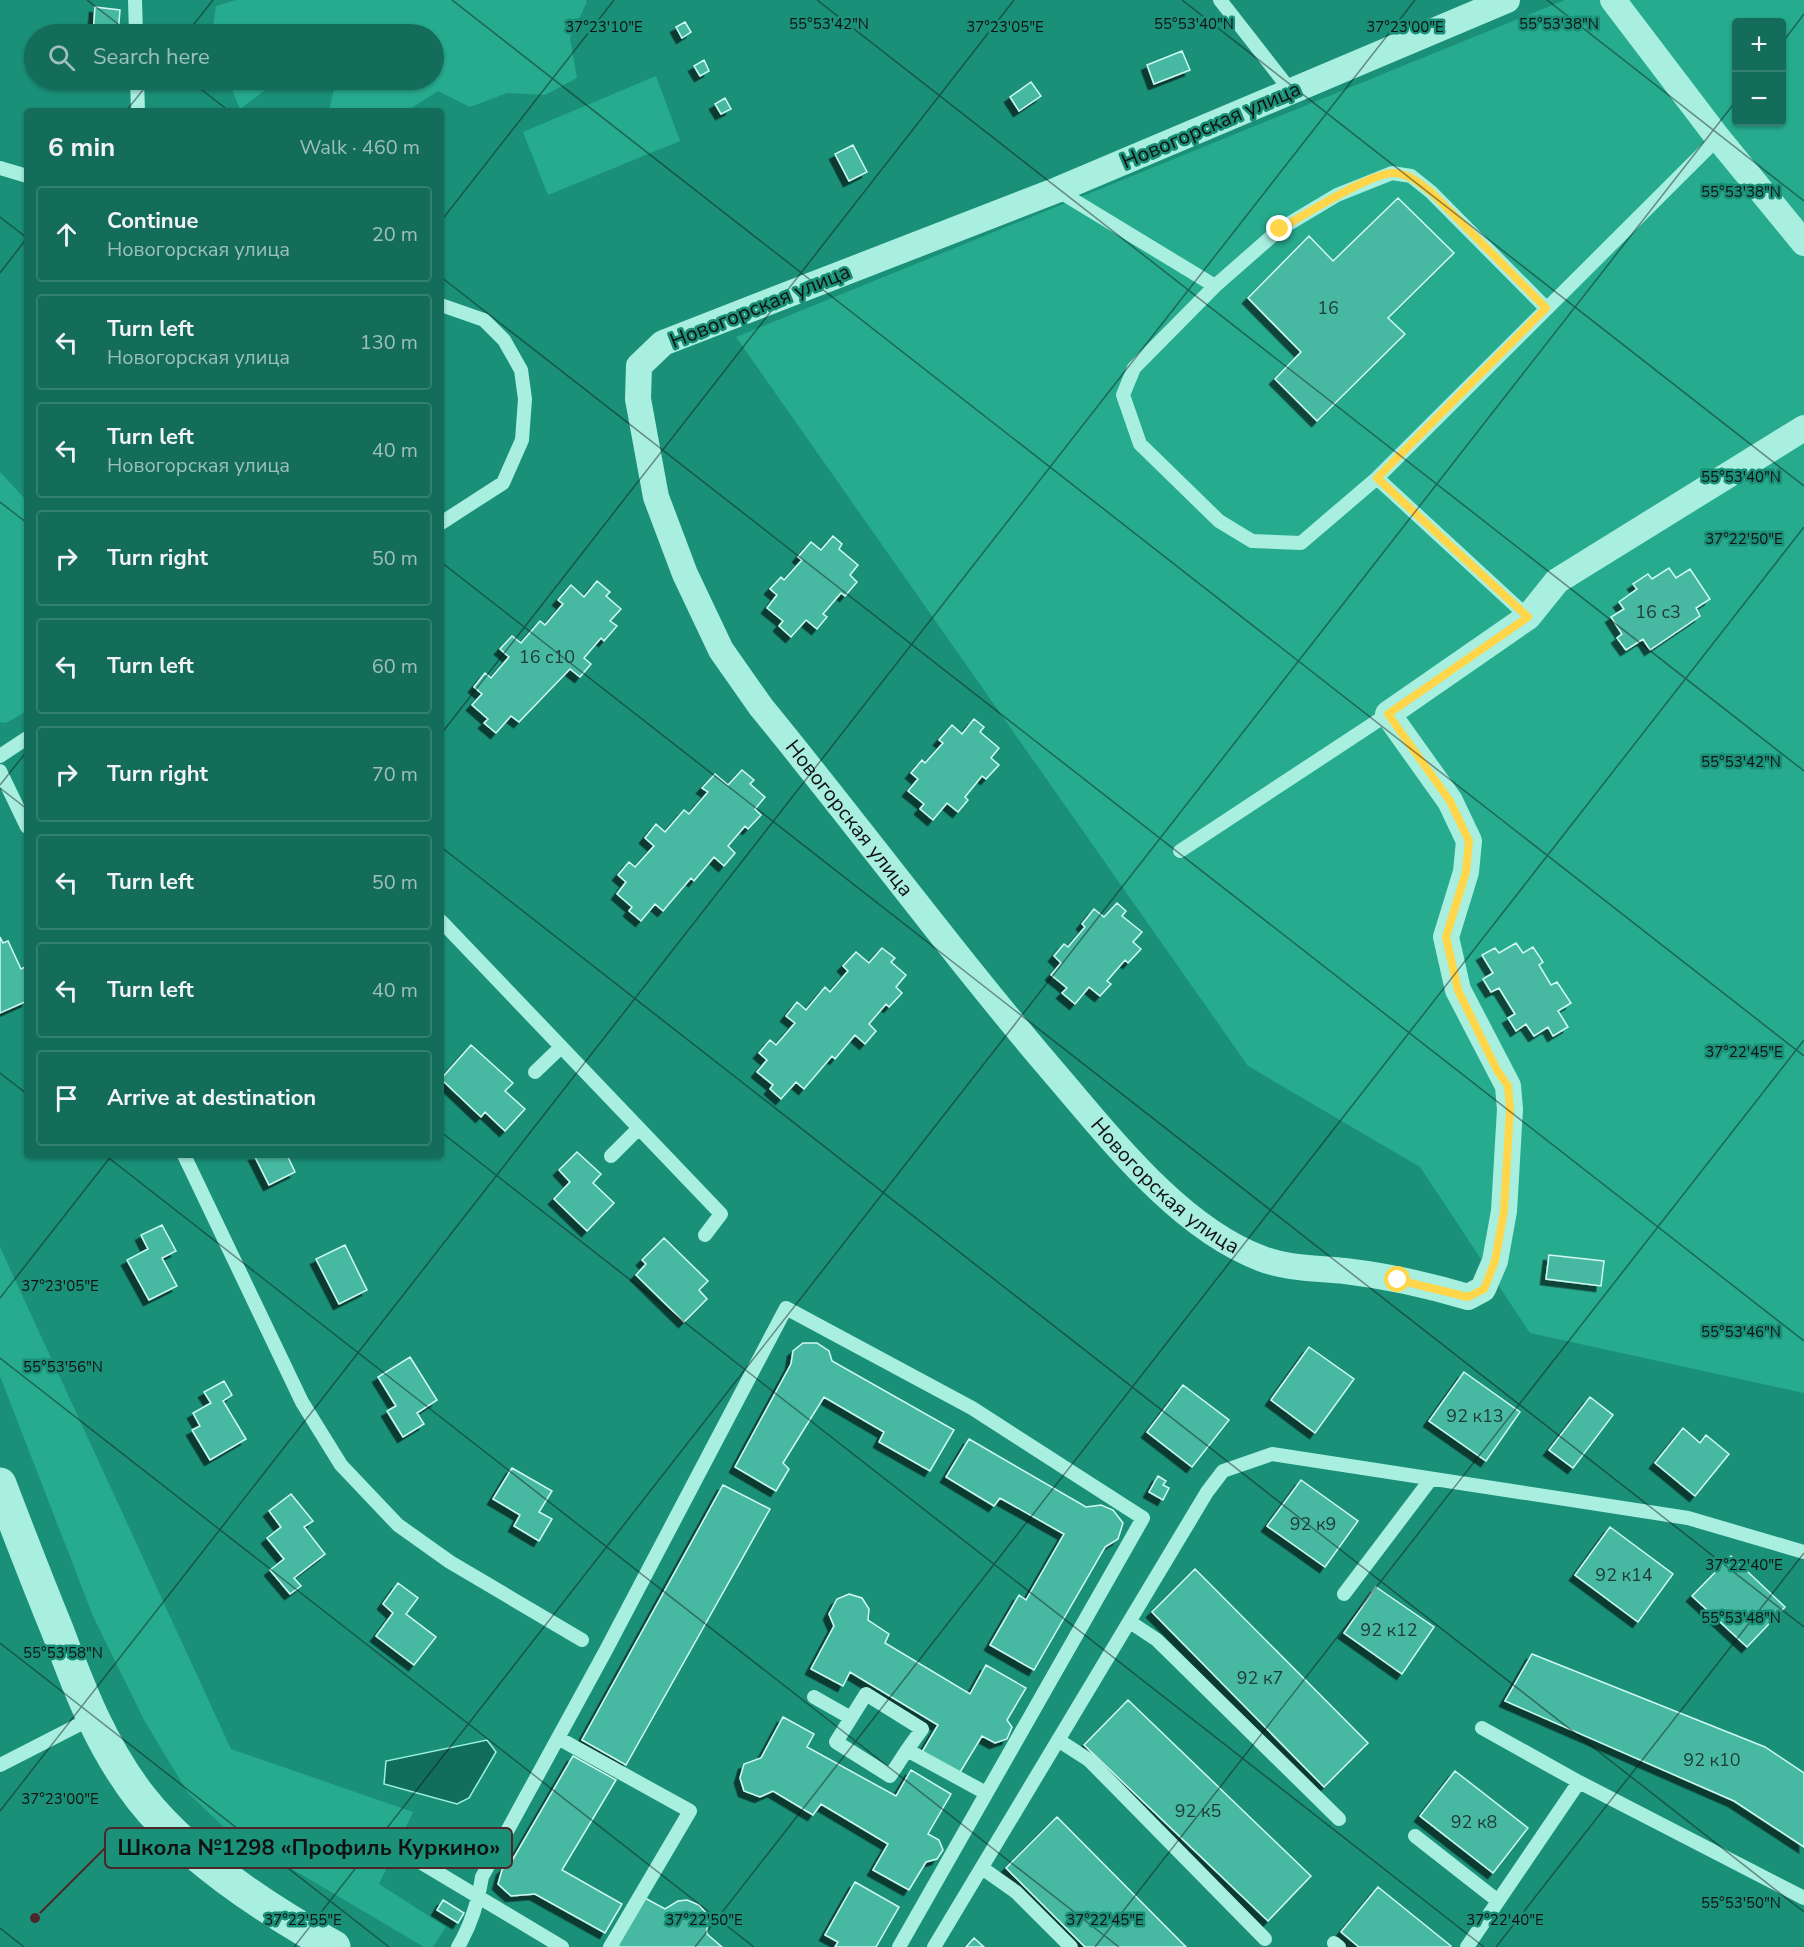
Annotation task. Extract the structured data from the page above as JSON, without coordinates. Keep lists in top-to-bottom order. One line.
{"streets":{"street":["Новогорская улица"]},"places":["Школа №1298 «Профиль Куркино»"],"house_numbers":["16","16 с3","16 с10","92 к13","92 к9","92 к14","92 к12","92 к7","92 к10","92 к5","92 к8"],"page":{"map_buttons":["+","−"],"search":"Search here","heading":["6 min","Walk · 460 m"],"list":[["Continue","Новогорская улица","20 m"],["Turn left","Новогорская улица","130 m"],["Turn left","Новогорская улица","40 m"],["Turn right","50 m"],["Turn left","60 m"],["Turn right","70 m"],["Turn left","50 m"],["Turn left","40 m"],"Arrive at destination"]},"coordinates":["55°53'42\"N","55°53'40\"N","55°53'38\"N","37°23'10\"E","37°23'05\"E","37°23'00\"E","37°22'50\"E","37°22'45\"E","55°53'46\"N","55°53'56\"N","37°22'40\"E","55°53'48\"N","55°53'58\"N","55°53'50\"N","37°22'55\"E"]}
